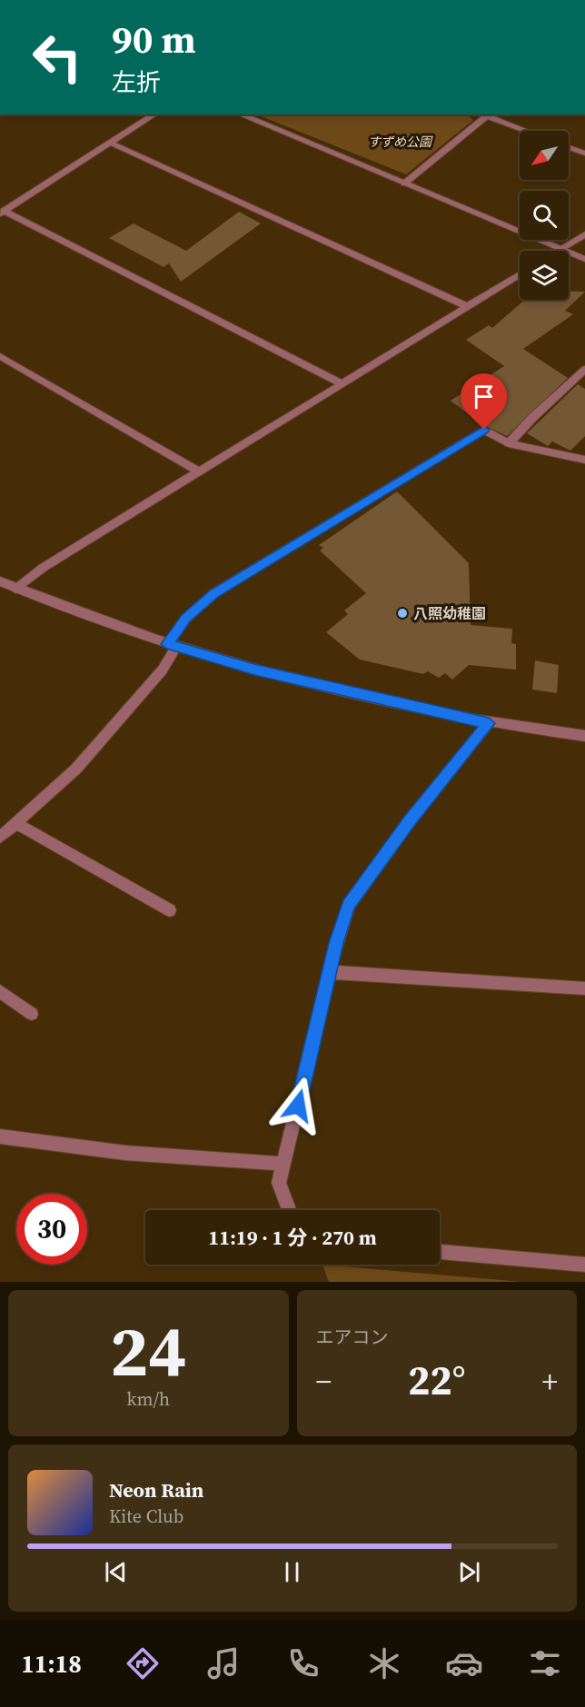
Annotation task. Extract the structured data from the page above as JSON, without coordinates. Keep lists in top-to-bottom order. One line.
{"parks":["すずめ公園"],"places":["八照幼稚園"],"north":"bottom left","page":{"turn":["90 m","左折"],"limit":"30","trip":"11:19 · 1 分 · 270 m","tile":[["24","km/h"],"エアコン"],"heat":["−","22°","+"],"song":["Neon Rain","Kite Club"],"tabs":"11:18"}}
